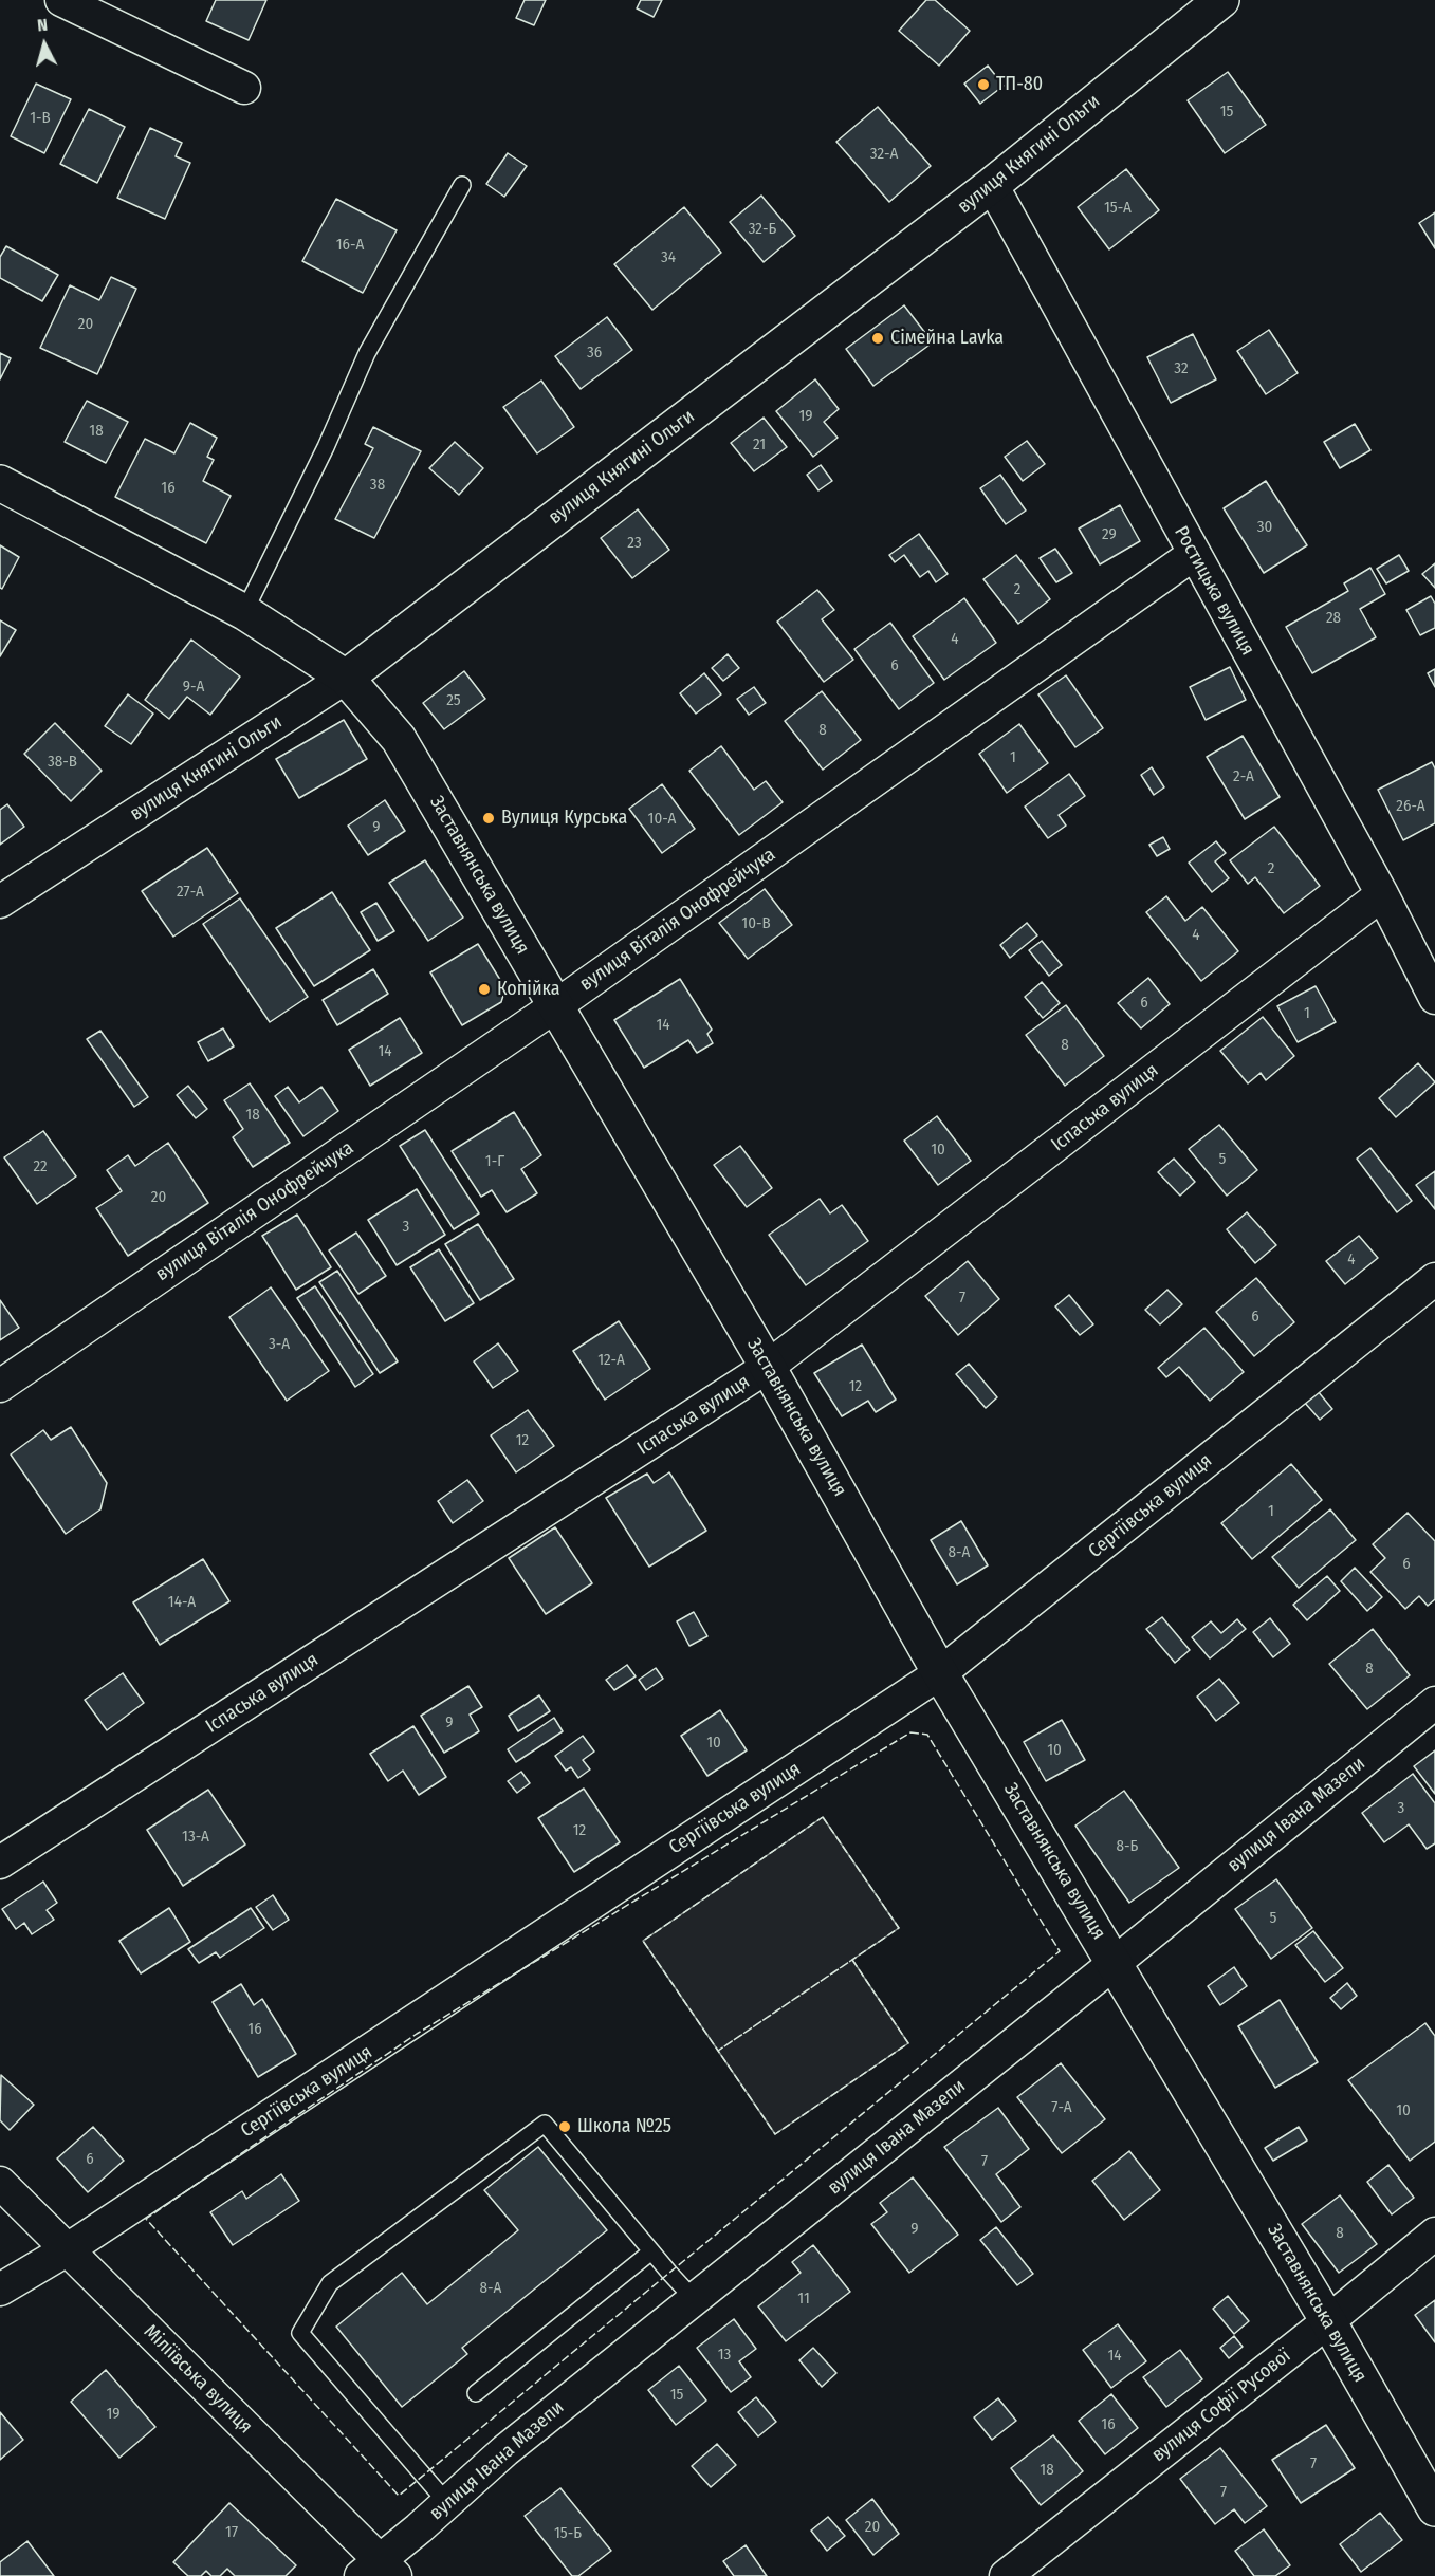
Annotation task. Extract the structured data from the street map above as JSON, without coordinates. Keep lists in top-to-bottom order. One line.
{"streets":{"street":["вулиця Княгині Ольги","Ростицька вулиця","Заставнянська вулиця","вулиця Віталія Онофрейчука","Іспаська вулиця","Сергіївська вулиця","вулиця Івана Мазепи","Міліївська вулиця","вулиця Софії Русової"]},"crossings":[["вулиця Княгині Ольги","Ростицька вулиця"],["вулиця Княгині Ольги","Заставнянська вулиця"],["Ростицька вулиця","вулиця Віталія Онофрейчука"],["Ростицька вулиця","Іспаська вулиця"],["Заставнянська вулиця","вулиця Віталія Онофрейчука"],["Заставнянська вулиця","Іспаська вулиця"],["Заставнянська вулиця","Сергіївська вулиця"],["Заставнянська вулиця","вулиця Івана Мазепи"],["Заставнянська вулиця","вулиця Софії Русової"],["Сергіївська вулиця","Міліївська вулиця"],["вулиця Івана Мазепи","Міліївська вулиця"]],"places":["ТП-80","Сімейна Lavka","Вулиця Курська","Копійка","Школа №25"],"house_numbers":["15","1-В","32-А","15-А","32-Б","16-А","34","20","36","32","19","18","21","38","16","30","29","23","2","28","4","6","9-А","25","8","1","38-В","2-А","26-А","10-А","9","2","27-А","10-В","4","6","1","14","8","14","18","10","5","1-Г","22","20","3","4","7","6","3-А","12-А","12","12","1","8-А","6","14-А","8","9","10","10","3","12","13-А","8-Б","5","16","7-А","10","6","7","9","8","8-А","11","13","14","15","19","16","7","18","7","20","17","15-Б"],"north":"top"}
